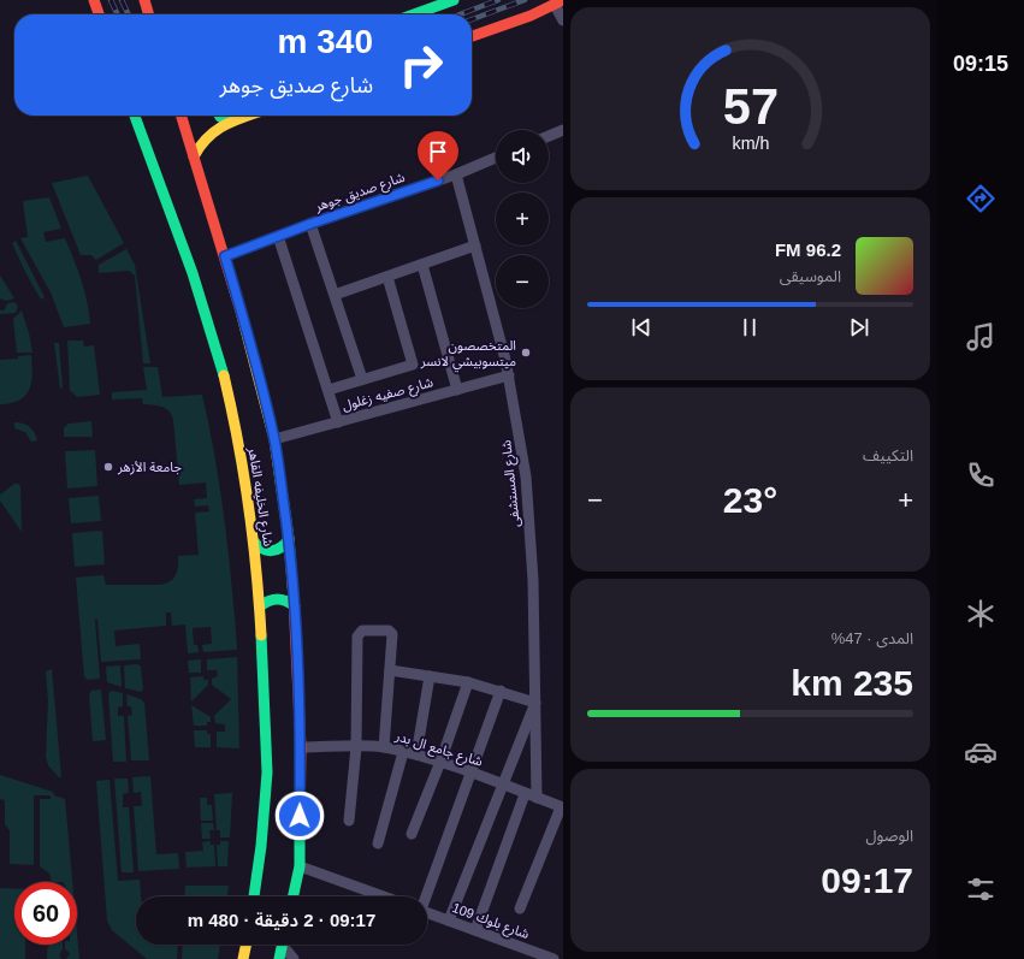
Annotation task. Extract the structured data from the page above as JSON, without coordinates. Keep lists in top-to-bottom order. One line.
{"streets":{"main road":["شارع الخليفه القاهر"],"street":["شارع صديق جوهر","شارع صفيه زغلول","شارع المستشفى","شارع جامع ال بدر","شارع بلوك 109"]},"crossings":[["شارع صديق جوهر","شارع المستشفى"],["شارع صديق جوهر","شارع الخليفه القاهر"],["شارع صفيه زغلول","شارع المستشفى"],["شارع صفيه زغلول","شارع الخليفه القاهر"],["شارع المستشفى","شارع جامع ال بدر"],["شارع الخليفه القاهر","شارع جامع ال بدر"]],"places":["المتخصصون ميتسوبيشي لانسر","جامعة الأزهر"],"page":{"tabs":"09:15","turn":["340 m","شارع صديق جوهر"],"map_buttons":["+","−"],"song":["96.2 FM","الموسيقى"],"tile":["التكييف",["المدى · 47%","235 km"],["الوصول","09:17"]],"heat":["−","23°","+"],"limit":"60","trip":"09:17 · 2 دقيقة · 480 m","gauge":["57","km/h"]}}
